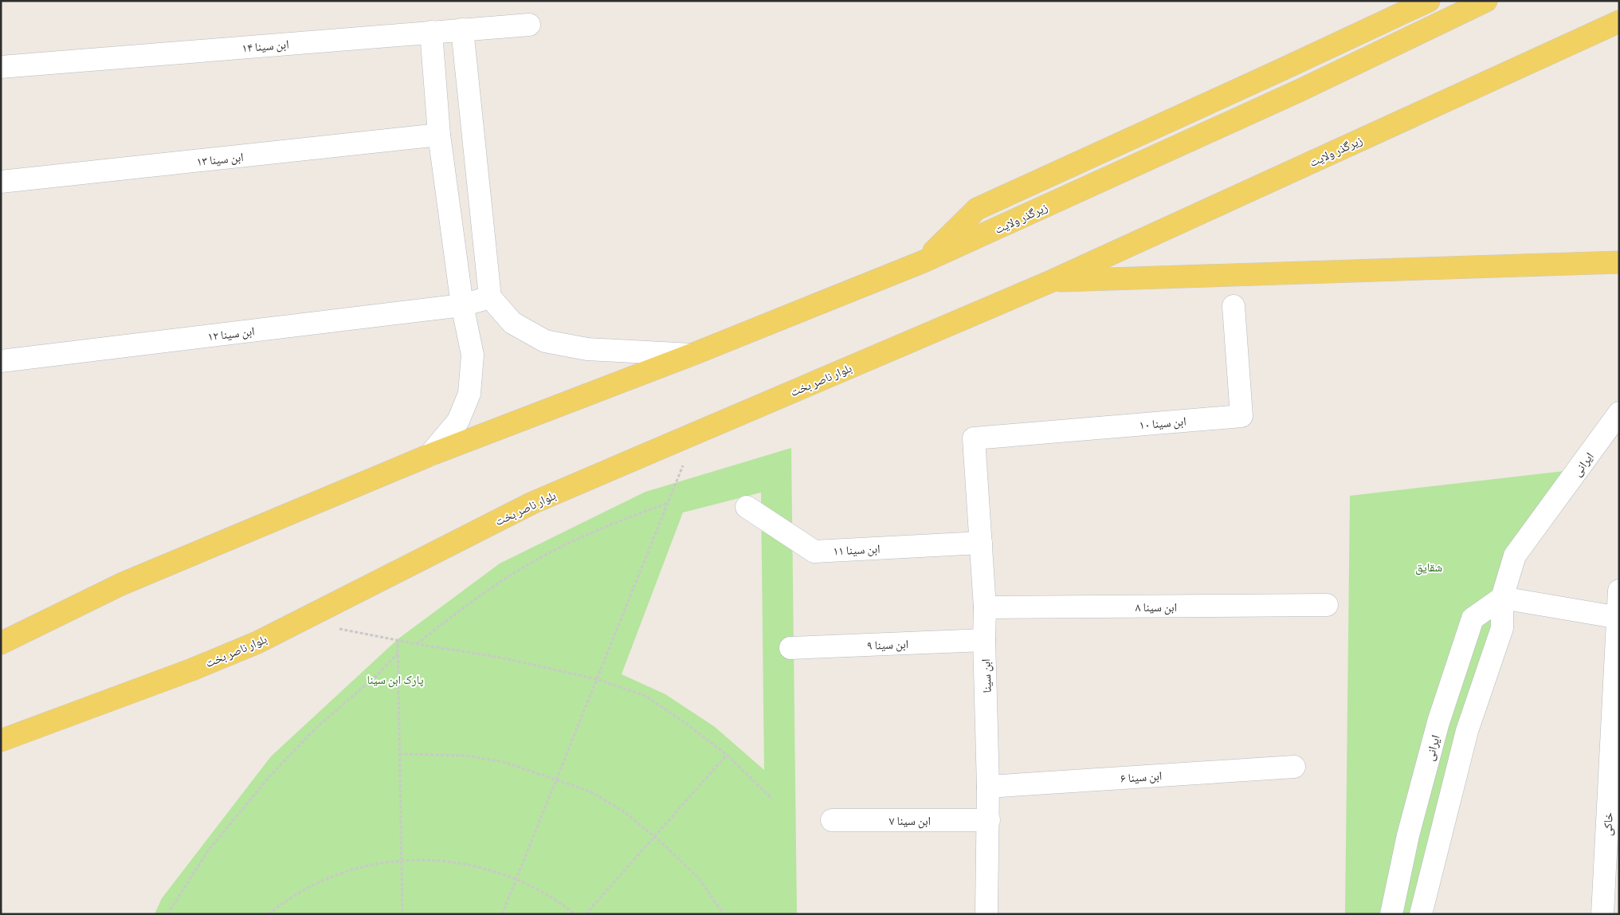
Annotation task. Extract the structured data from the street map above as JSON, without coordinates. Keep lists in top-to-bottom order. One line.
{"streets":{"main road":["زیرگذر ولایت","بلوار ناصر بخت"],"street":["ابن سینا ۱۴","ابن سینا ۱۳","ابن سینا ۱۲","ابن سینا ۱۰","ایرانی","ابن سینا ۱۱","ابن سینا ۸","ابن سینا ۹","ابن سینا","ابن سینا ۶","ابن سینا ۷","خاکی"]},"crossings":[["زیرگذر ولایت","بلوار ناصر بخت"],["ابن سینا ۱۰","ابن سینا"],["ابن سینا ۱۱","ابن سینا"],["ابن سینا ۸","ابن سینا"],["ابن سینا ۹","ابن سینا"],["ابن سینا","ابن سینا ۶"],["ابن سینا","ابن سینا ۷"]],"parks":["شقایق","پارک ابن سینا"]}
